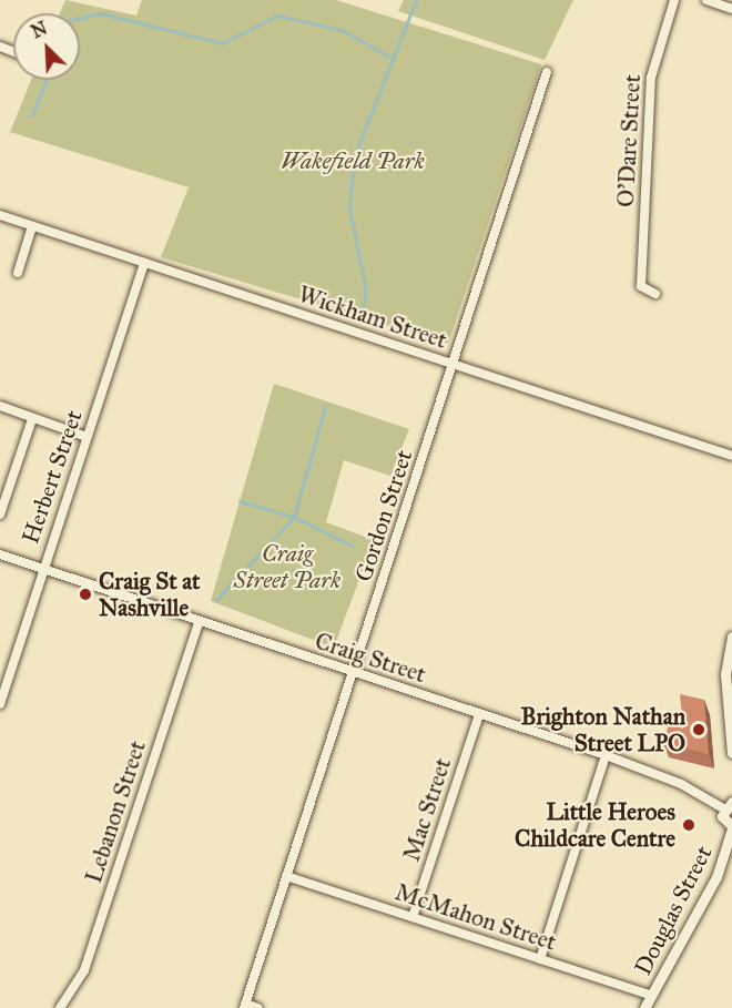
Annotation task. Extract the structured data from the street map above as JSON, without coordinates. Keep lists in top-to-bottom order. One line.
{"streets":{"street":["O'Dare Street","Wickham Street","Herbert Street","Gordon Street","Craig Street","Mac Street","Lebanon Street","Douglas Street","McMahon Street"]},"crossings":[["Wickham Street","Herbert Street"],["Wickham Street","Gordon Street"],["Herbert Street","Craig Street"],["Gordon Street","Craig Street"],["Gordon Street","McMahon Street"],["Craig Street","Mac Street"],["Craig Street","Lebanon Street"],["Mac Street","McMahon Street"],["Douglas Street","McMahon Street"]],"parks":["Wakefield Park","Craig Street Park"],"places":["Craig St at Nashville","Brighton Nathan Street LPO","Little Heroes Childcare Centre"],"north":"top left"}
